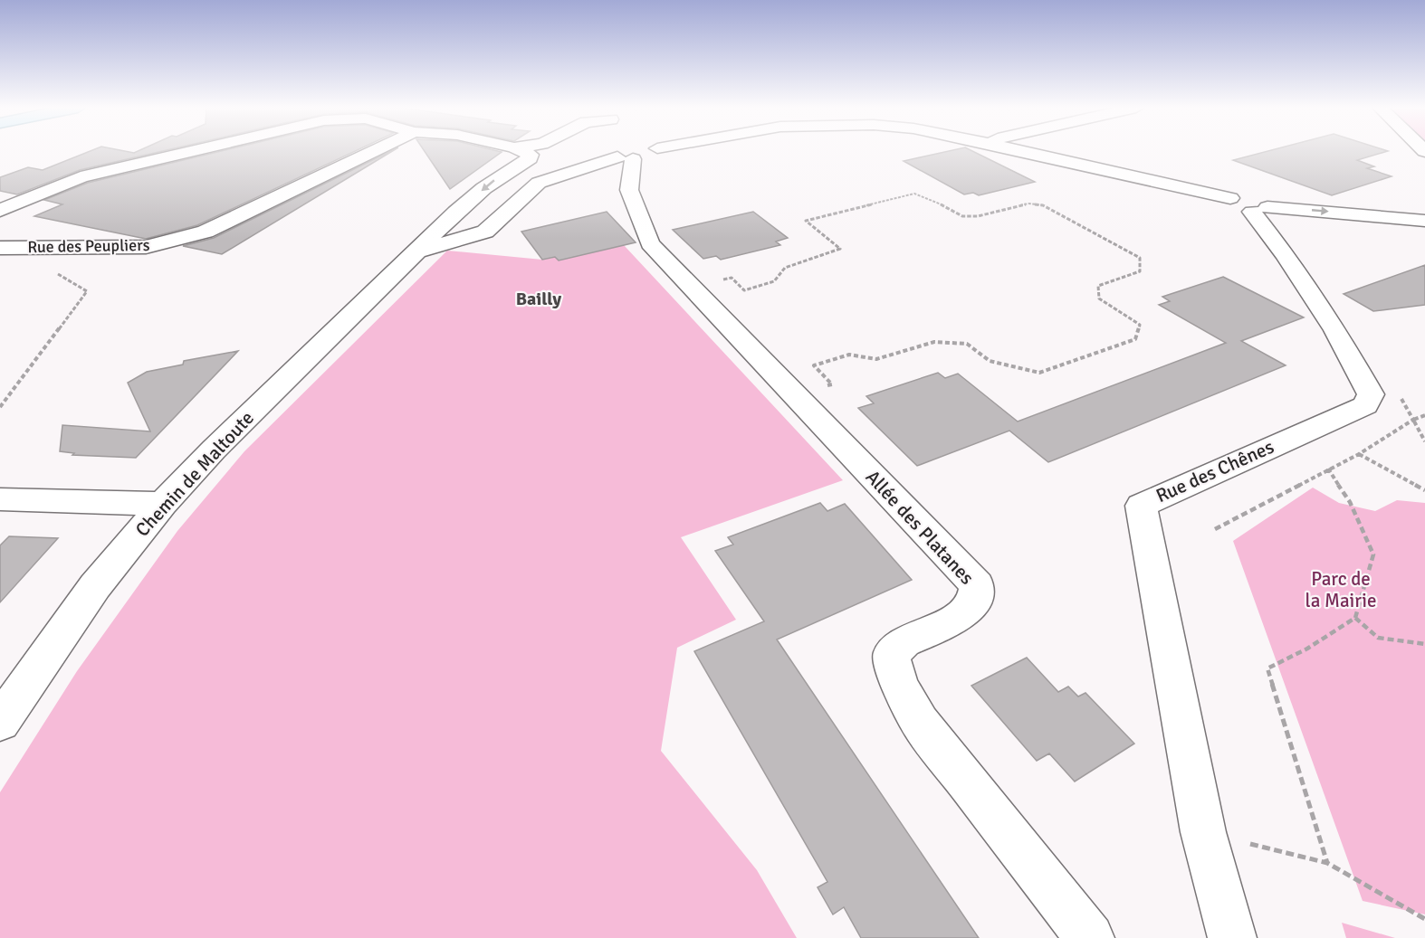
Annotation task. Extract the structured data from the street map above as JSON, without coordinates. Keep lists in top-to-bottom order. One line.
{"streets":{"street":["Rue des Peupliers","Rue des Chênes","Chemin de Maltoute","Allée des Platanes"]},"crossings":[["Rue des Chênes","Chemin de Maltoute"]],"districts":["Bailly"],"parks":["Parc de la Mairie"]}
